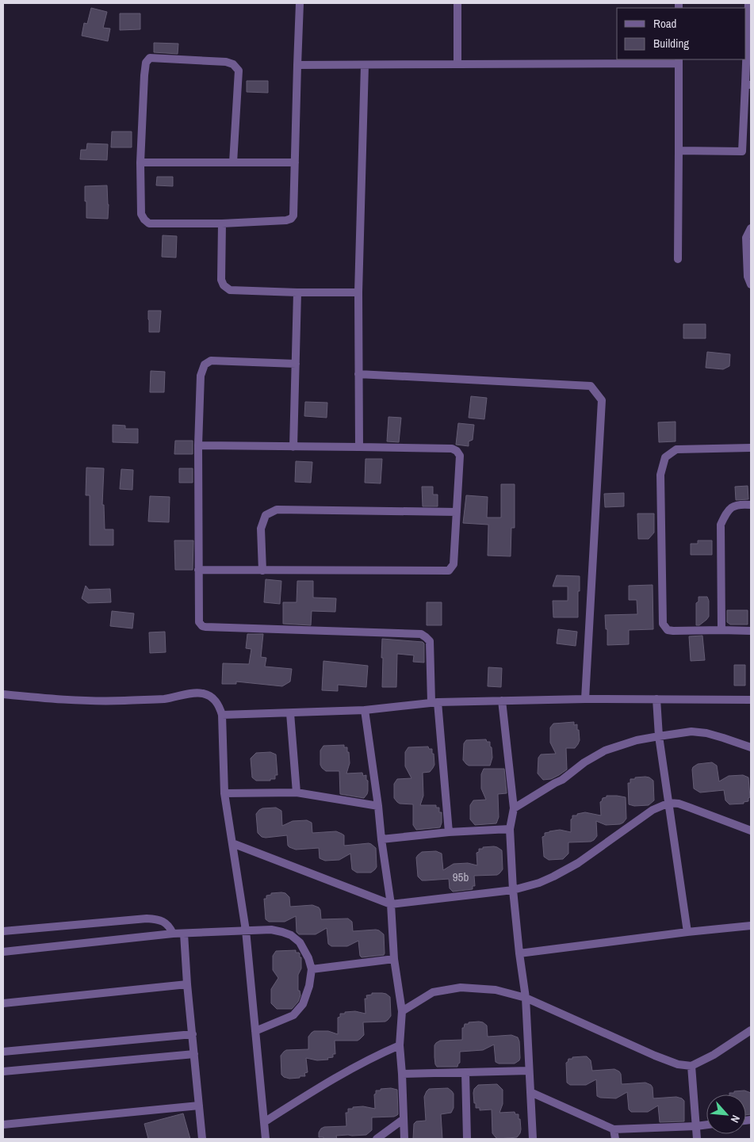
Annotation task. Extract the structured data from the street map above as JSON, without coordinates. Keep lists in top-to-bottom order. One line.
{"house_numbers":["95b"],"legend":["Road","Building"],"north":"bottom right"}
